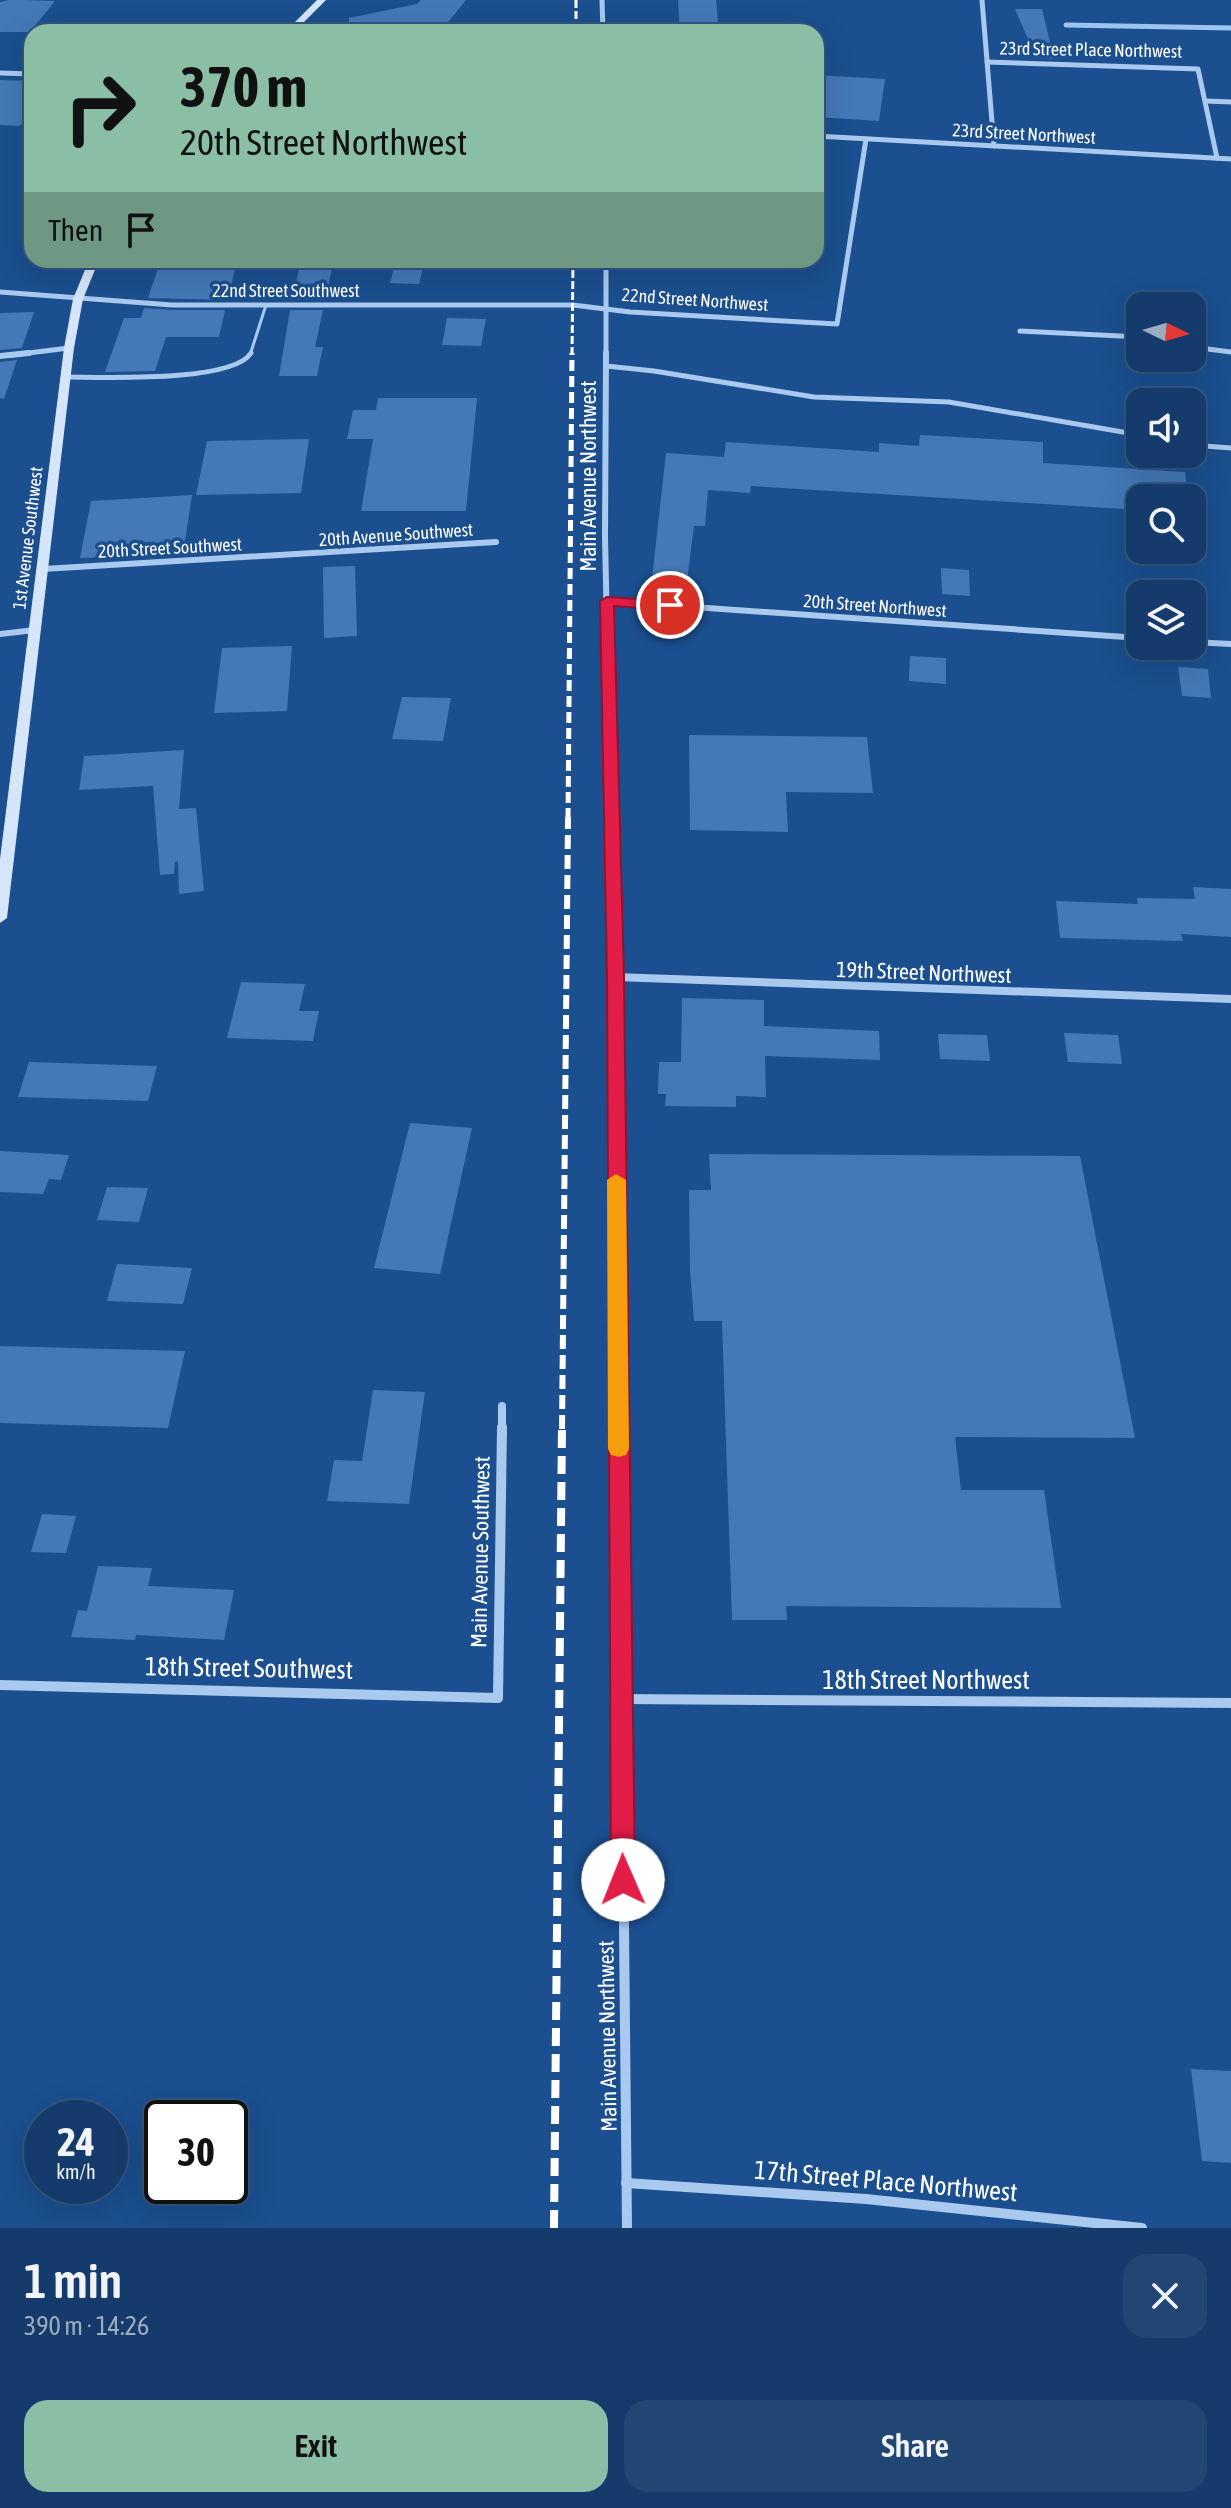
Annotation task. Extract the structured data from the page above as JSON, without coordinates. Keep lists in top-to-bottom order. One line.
{"streets":{"main road":["1st Avenue Southwest"],"street":["23rd Street Place Northwest","23rd Street Northwest","22nd Street Southwest","22nd Street Northwest","Main Avenue Northwest","20th Avenue Southwest","20th Street Southwest","20th Street Northwest","19th Street Northwest","Main Avenue Southwest","18th Street Southwest","18th Street Northwest","17th Street Place Northwest"]},"crossings":[["23rd Street Place Northwest","23rd Street Northwest"],["23rd Street Northwest","22nd Street Northwest"],["22nd Street Southwest","22nd Street Northwest"],["22nd Street Southwest","1st Avenue Southwest"],["22nd Street Northwest","Main Avenue Northwest"],["Main Avenue Northwest","20th Street Northwest"],["Main Avenue Northwest","19th Street Northwest"],["Main Avenue Northwest","18th Street Northwest"],["Main Avenue Northwest","17th Street Place Northwest"],["20th Avenue Southwest","20th Street Southwest"],["1st Avenue Southwest","20th Street Southwest"],["Main Avenue Southwest","18th Street Southwest"]],"north":"right","page":{"turn":["370 m","20th Street Northwest"],"then":"Then","speed":"24 km/h","limit":"30","heading":["1 min","390 m · 14:26"],"buttons":["Exit","Share"]}}
